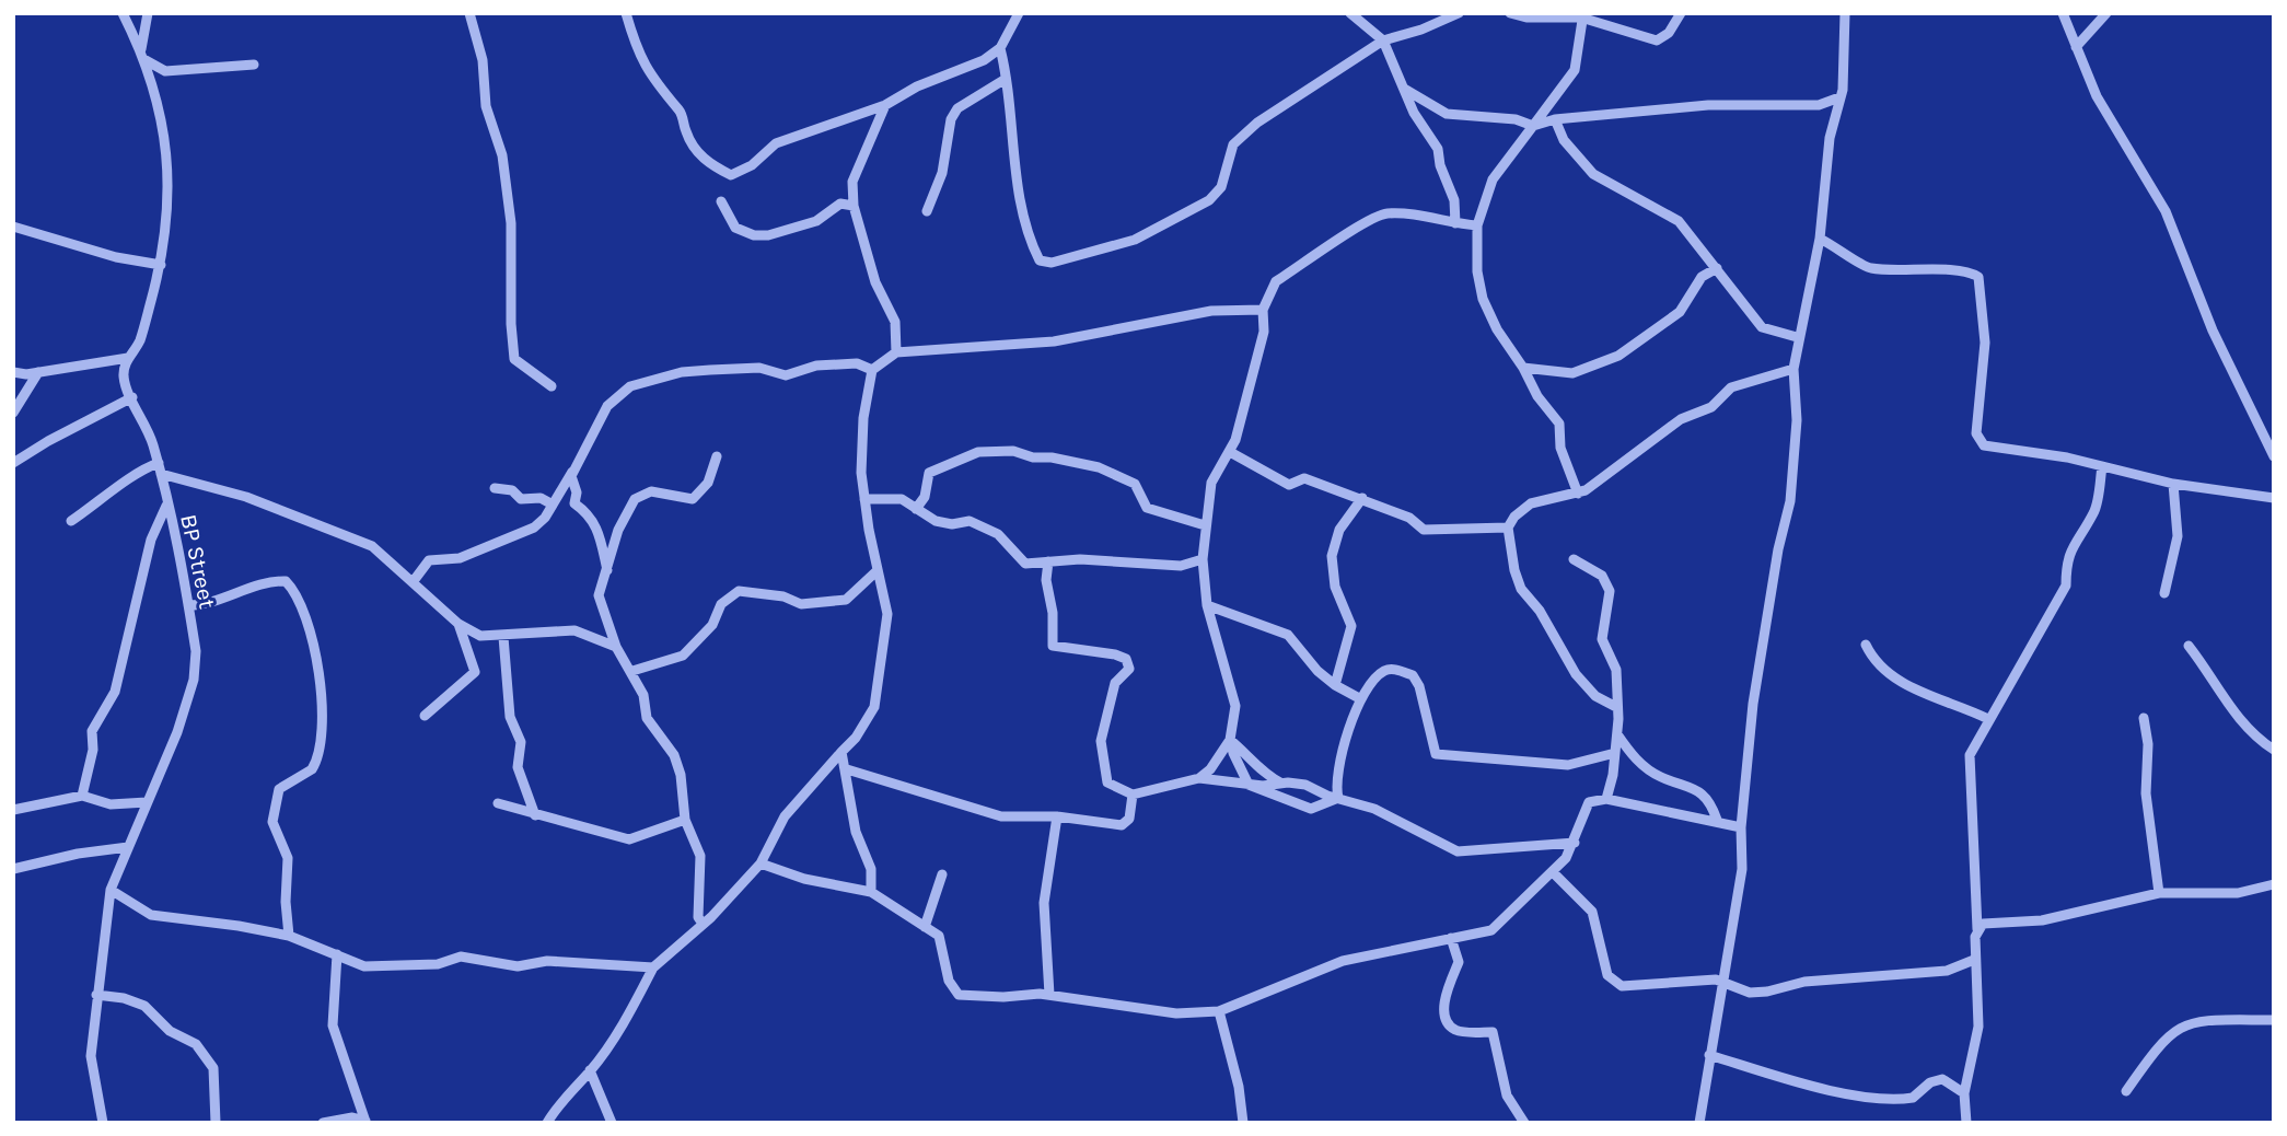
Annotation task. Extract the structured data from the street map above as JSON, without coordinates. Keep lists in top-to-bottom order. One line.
{"streets":{"street":["BP Street"]}}
